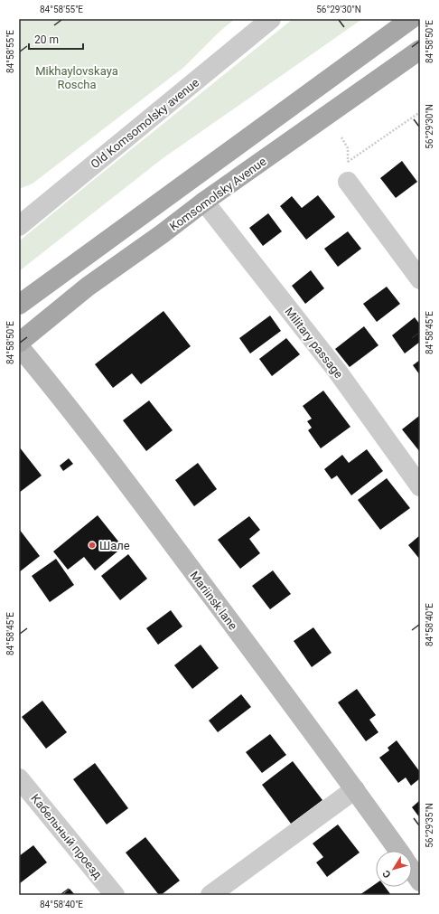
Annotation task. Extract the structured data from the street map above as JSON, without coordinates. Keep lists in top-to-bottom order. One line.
{"streets":{"main road":["Komsomolsky Avenue"],"street":["Old Komsomolsky avenue","Military passage","Mariinsk lane","Кабельный проезд"]},"crossings":[["Komsomolsky Avenue","Military passage"]],"parks":["Mikhaylovskaya Roscha"],"places":["Шале"],"scale_bar":"20 m","north":"bottom left","coordinates":["84°58'55\"E","56°29'30\"N","84°58'50\"E","84°58'45\"E","84°58'40\"E","56°29'35\"N"]}
